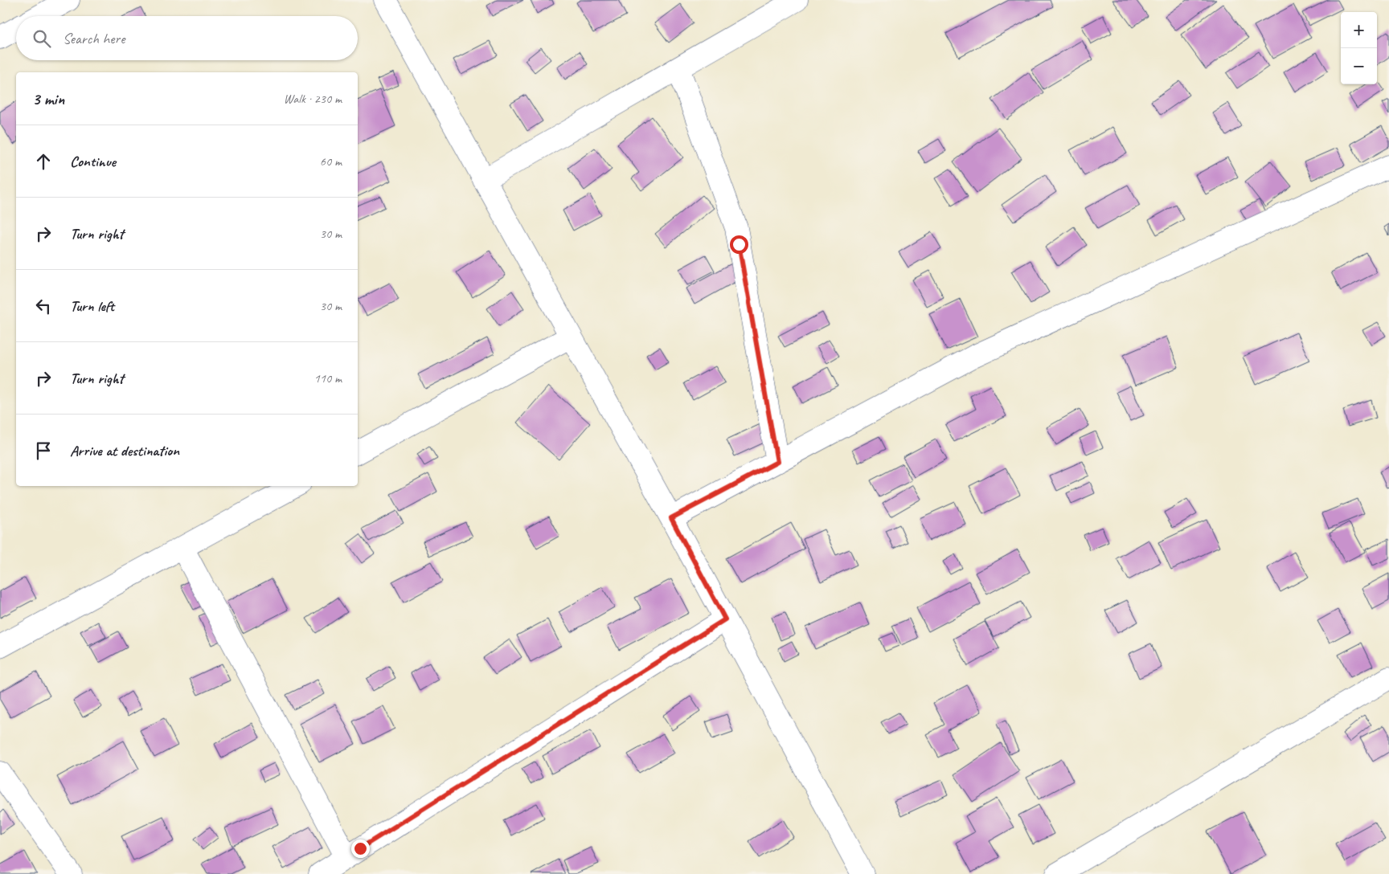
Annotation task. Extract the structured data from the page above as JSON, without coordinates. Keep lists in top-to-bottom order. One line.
{"page":{"map_buttons":["+","−"],"search":"Search here","heading":["3 min","Walk · 230 m"],"list":[["Continue","60 m"],["Turn right","30 m"],["Turn left","30 m"],["Turn right","110 m"],"Arrive at destination"]}}
